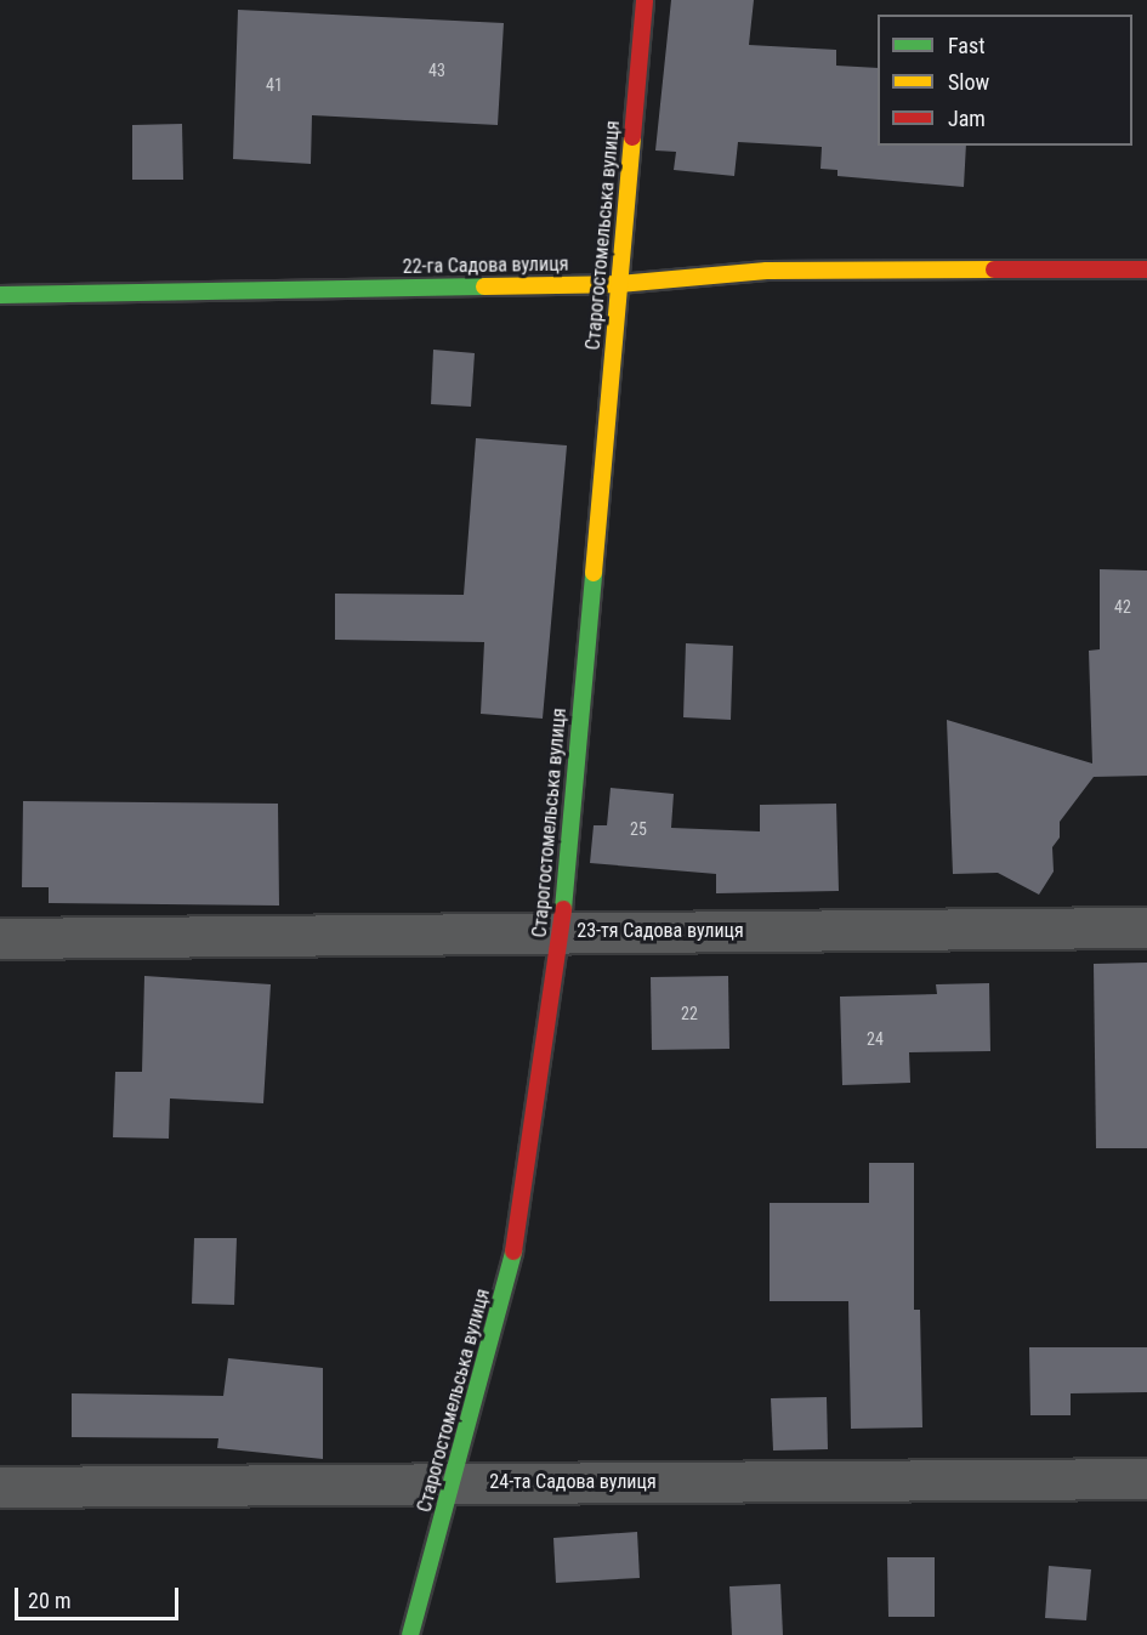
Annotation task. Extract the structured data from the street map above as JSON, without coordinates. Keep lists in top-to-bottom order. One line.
{"streets":{"street":["Старогостомельська вулиця","22-га Садова вулиця","23-тя Садова вулиця","24-та Садова вулиця"]},"crossings":[["Старогостомельська вулиця","22-га Садова вулиця"],["Старогостомельська вулиця","23-тя Садова вулиця"],["Старогостомельська вулиця","24-та Садова вулиця"]],"house_numbers":["43","41","42","25","22","24"],"legend":["Fast","Slow","Jam"],"scale_bar":"20 m"}
